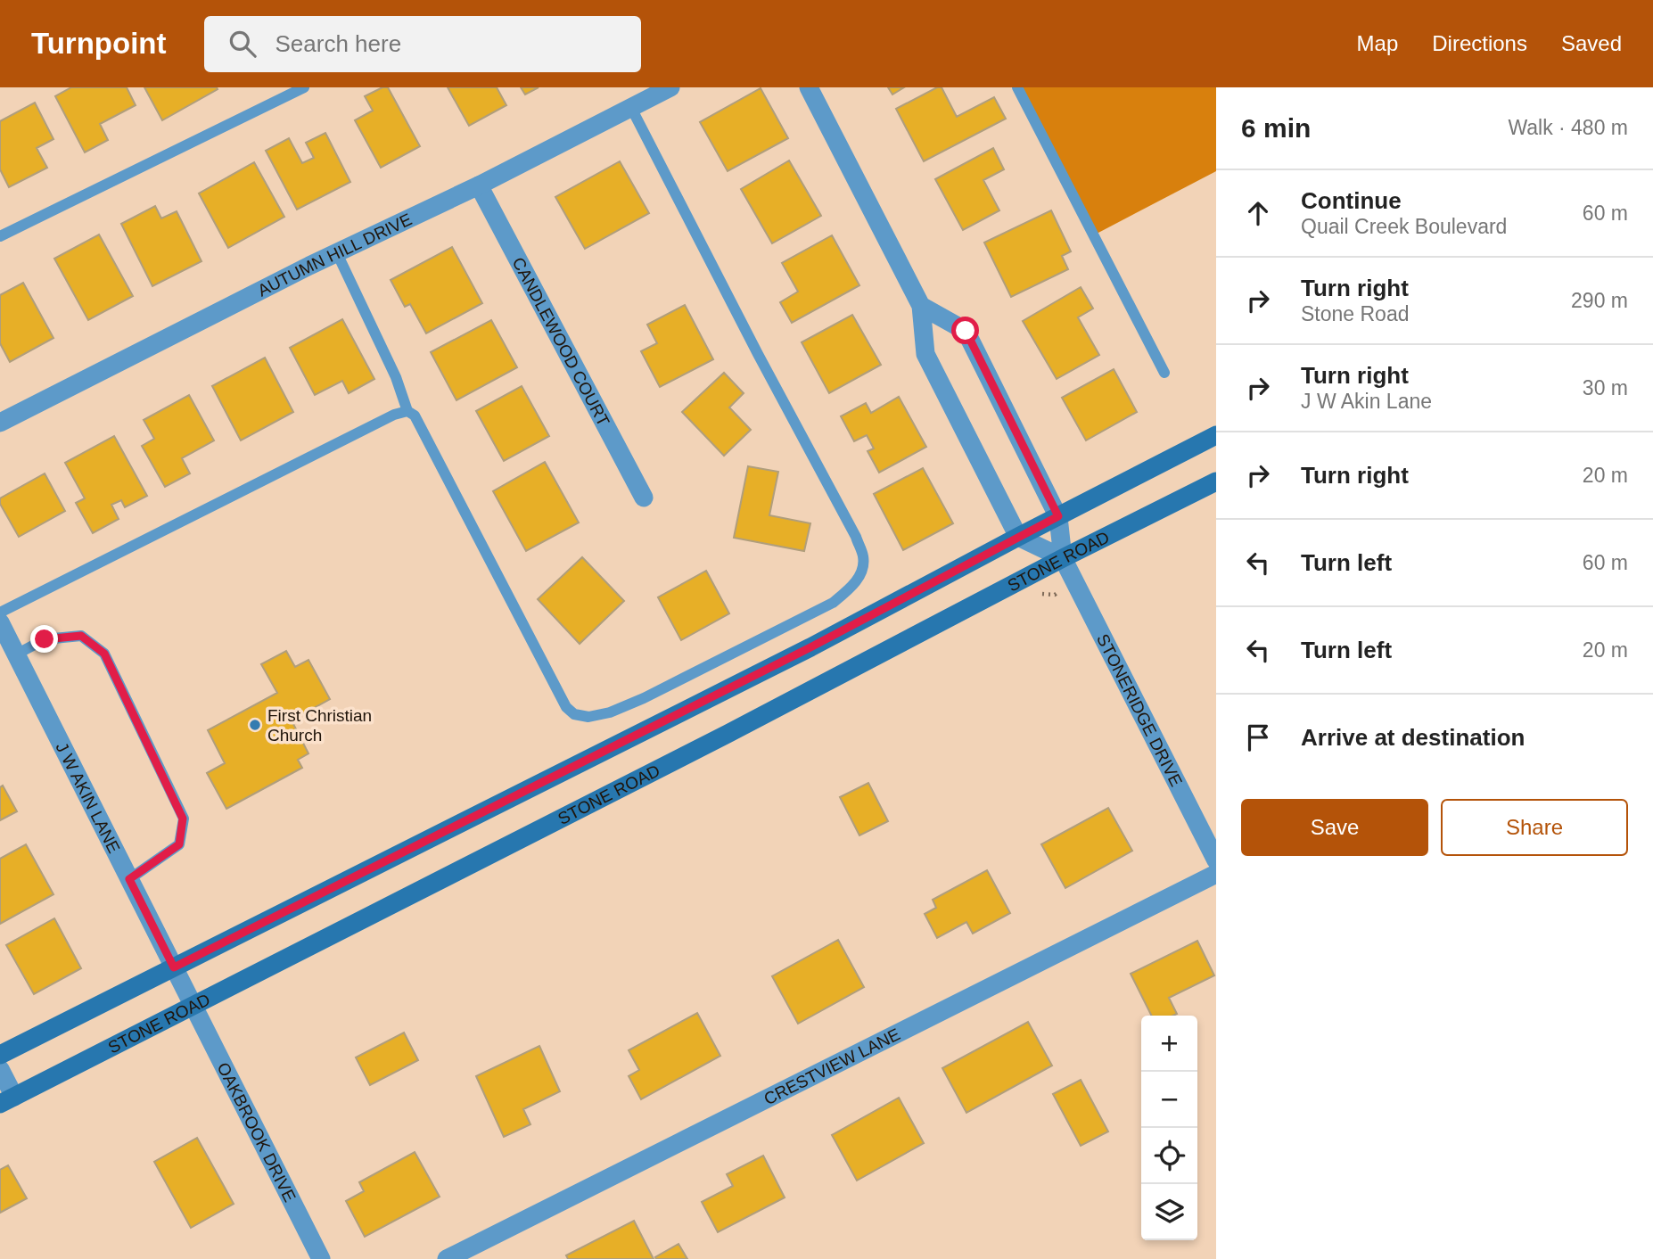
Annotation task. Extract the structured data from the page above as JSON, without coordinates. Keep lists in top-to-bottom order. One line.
{"streets":{"main road":["STONE ROAD"],"street":["AUTUMN HILL DRIVE","CANDLEWOOD COURT","STONERIDGE DRIVE","J W AKIN LANE","CRESTVIEW LANE","OAKBROOK DRIVE"]},"crossings":[["AUTUMN HILL DRIVE","CANDLEWOOD COURT"],["STONE ROAD","STONERIDGE DRIVE"],["STONE ROAD","J W AKIN LANE"],["STONE ROAD","OAKBROOK DRIVE"],["J W AKIN LANE","OAKBROOK DRIVE"]],"places":["First Christian Church"],"page":{"header":"Turnpoint","search":"Search here","nav":["Map","Directions","Saved"],"heading":["6 min","Walk · 480 m"],"list":[["Continue","Quail Creek Boulevard","60 m"],["Turn right","Stone Road","290 m"],["Turn right","J W Akin Lane","30 m"],["Turn right","20 m"],["Turn left","60 m"],["Turn left","20 m"],"Arrive at destination"],"buttons":["Save","Share"],"map_buttons":["+","−"]}}
